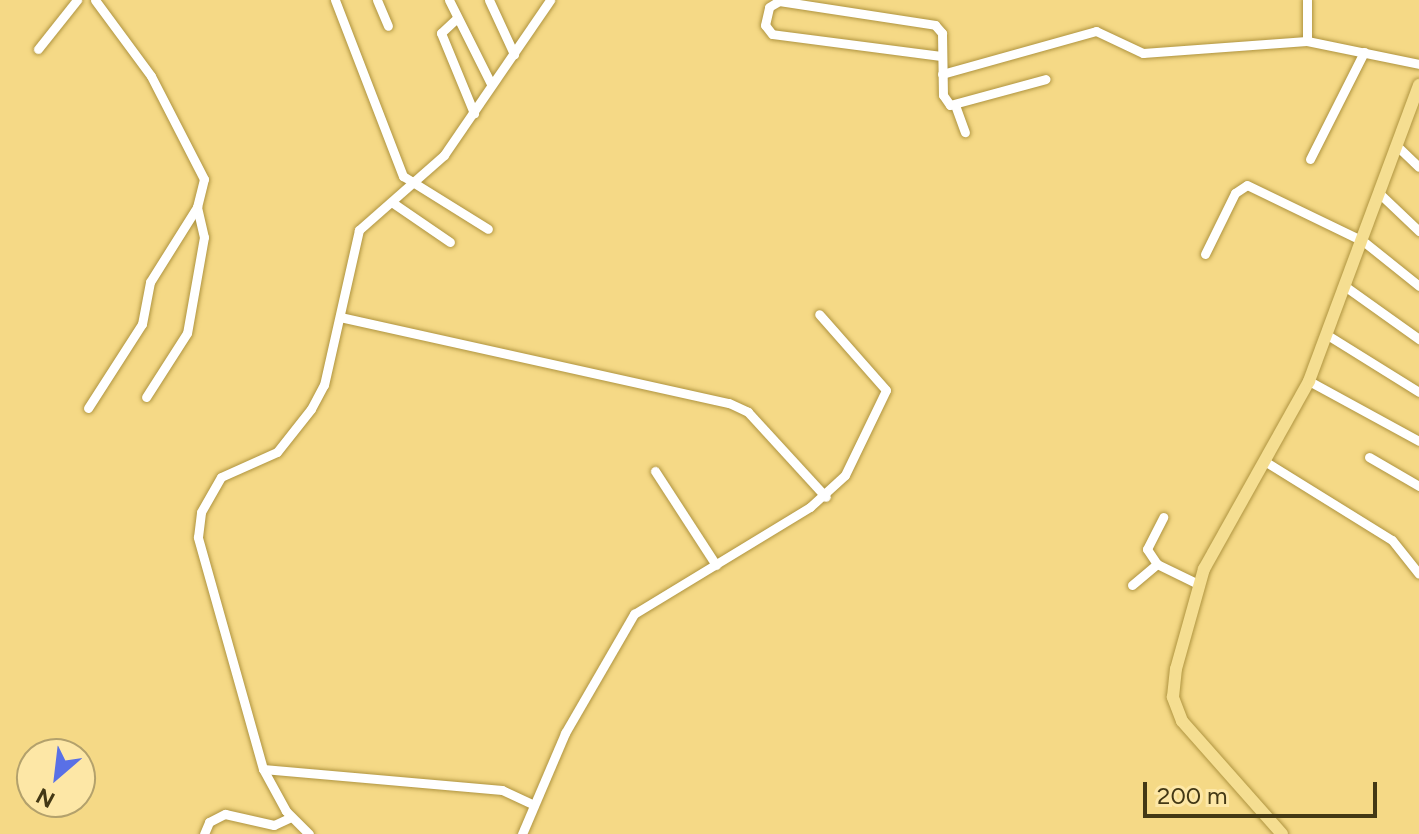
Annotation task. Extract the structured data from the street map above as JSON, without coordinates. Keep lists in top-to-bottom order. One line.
{"scale_bar":"200 m","north":"bottom left"}
